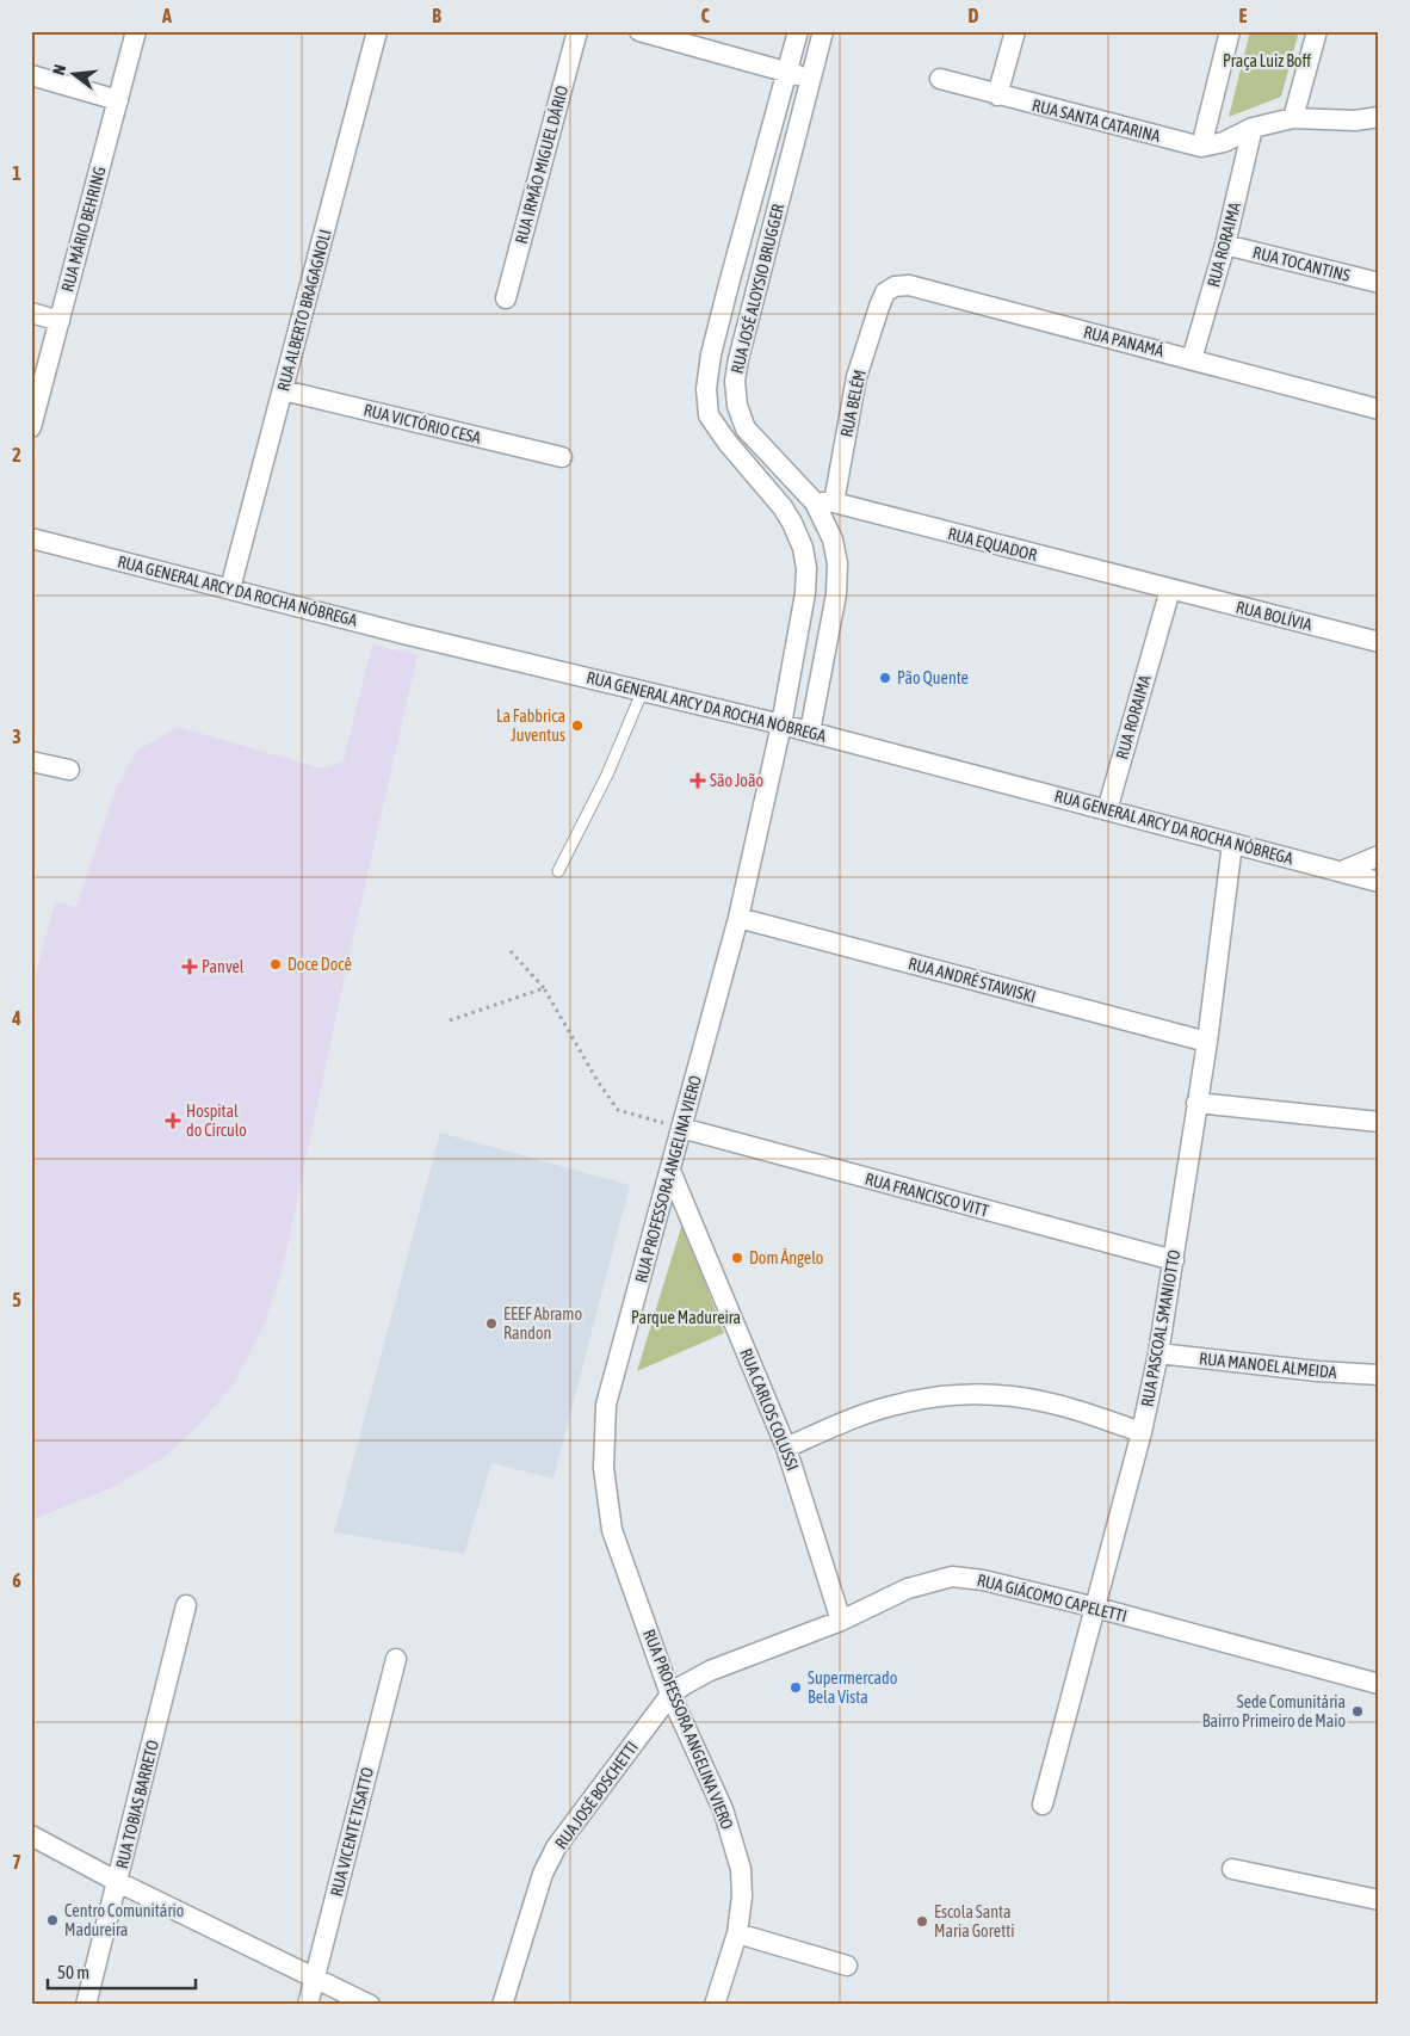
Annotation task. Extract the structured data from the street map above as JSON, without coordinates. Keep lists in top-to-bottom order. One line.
{"streets":{"street":["RUA SANTA CATARINA","RUA IRMÃO MIGUEL DÁRIO","RUA MÁRIO BEHRING","RUA RORAIMA","RUA TOCANTINS","RUA JOSÉ ALOYSIO BRUGGER","RUA ALBERTO BRAGAGNOLI","RUA PANAMÁ","RUA BELÉM","RUA VICTÓRIO CESA","RUA EQUADOR","RUA GENERAL ARCY DA ROCHA NÓBREGA","RUA BOLÍVIA","RUA ANDRÉ STAWISKI","RUA PROFESSORA ANGELINA VIERO","RUA FRANCISCO VITT","RUA PASCOAL SMANIOTTO","RUA MANOEL ALMEIDA","RUA CARLOS COLUSSI","RUA GIÁCOMO CAPELETTI","RUA JOSÉ BOSCHETTI","RUA TOBIAS BARRETO","RUA VICENTE TISATTO"]},"crossings":[["RUA SANTA CATARINA","RUA RORAIMA"],["RUA RORAIMA","RUA TOCANTINS"],["RUA RORAIMA","RUA PANAMÁ"],["RUA RORAIMA","RUA EQUADOR"],["RUA RORAIMA","RUA GENERAL ARCY DA ROCHA NÓBREGA"],["RUA RORAIMA","RUA BOLÍVIA"],["RUA JOSÉ ALOYSIO BRUGGER","RUA BELÉM"],["RUA JOSÉ ALOYSIO BRUGGER","RUA EQUADOR"],["RUA JOSÉ ALOYSIO BRUGGER","RUA GENERAL ARCY DA ROCHA NÓBREGA"],["RUA JOSÉ ALOYSIO BRUGGER","RUA PROFESSORA ANGELINA VIERO"],["RUA ALBERTO BRAGAGNOLI","RUA VICTÓRIO CESA"],["RUA ALBERTO BRAGAGNOLI","RUA GENERAL ARCY DA ROCHA NÓBREGA"],["RUA PANAMÁ","RUA BELÉM"],["RUA BELÉM","RUA EQUADOR"],["RUA EQUADOR","RUA BOLÍVIA"],["RUA GENERAL ARCY DA ROCHA NÓBREGA","RUA PROFESSORA ANGELINA VIERO"],["RUA GENERAL ARCY DA ROCHA NÓBREGA","RUA PASCOAL SMANIOTTO"],["RUA ANDRÉ STAWISKI","RUA PROFESSORA ANGELINA VIERO"],["RUA ANDRÉ STAWISKI","RUA PASCOAL SMANIOTTO"],["RUA PROFESSORA ANGELINA VIERO","RUA FRANCISCO VITT"],["RUA PROFESSORA ANGELINA VIERO","RUA CARLOS COLUSSI"],["RUA PROFESSORA ANGELINA VIERO","RUA GIÁCOMO CAPELETTI"],["RUA PROFESSORA ANGELINA VIERO","RUA JOSÉ BOSCHETTI"],["RUA FRANCISCO VITT","RUA PASCOAL SMANIOTTO"],["RUA PASCOAL SMANIOTTO","RUA MANOEL ALMEIDA"],["RUA PASCOAL SMANIOTTO","RUA GIÁCOMO CAPELETTI"],["RUA CARLOS COLUSSI","RUA GIÁCOMO CAPELETTI"],["RUA GIÁCOMO CAPELETTI","RUA JOSÉ BOSCHETTI"]],"parks":["Praça Luiz Boff","Parque Madureira"],"places":{"other":["Pão Quente","La Fabbrica Juventus","Doce Docê","Dom Ângelo","EEEF Abramo Randon","Supermercado Bela Vista","Sede Comunitária Bairro Primeiro de Maio","Centro Comunitário Madureira","Escola Santa Maria Goretti"],"health":["São João","Panvel","Hospital do Círculo"]},"scale_bar":"50 m","north":"left","grid":{"columns":["A","B","C","D","E"],"rows":["1","2","3","4","5","6","7"]}}
